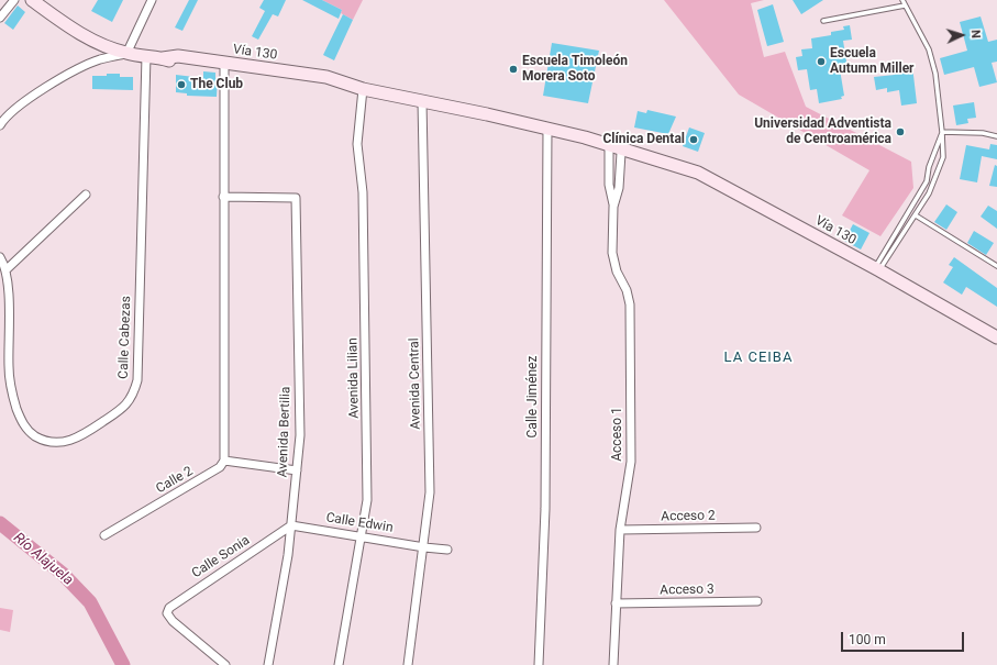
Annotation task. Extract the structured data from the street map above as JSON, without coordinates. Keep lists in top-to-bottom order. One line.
{"streets":{"main road":["Vía 130"],"street":["Calle Cabezas","Avenida Lilian","Avenida Central","Calle Jiménez","Avenida Bertilia","Acceso 1","Calle 2","Acceso 2","Calle Edwin","Calle Sonia","Acceso 3"]},"crossings":[["Vía 130","Calle Cabezas"],["Vía 130","Avenida Lilian"],["Vía 130","Avenida Central"],["Vía 130","Calle Jiménez"],["Vía 130","Acceso 1"],["Avenida Lilian","Calle Edwin"],["Avenida Central","Calle Edwin"],["Avenida Bertilia","Calle Edwin"],["Avenida Bertilia","Calle Sonia"],["Acceso 1","Acceso 2"],["Acceso 1","Acceso 3"],["Calle Edwin","Calle Sonia"]],"districts":["LA CEIBA"],"water":["Río Alajuela"],"places":["Escuela Autumn Miller","Escuela Timoleón Morera Soto","The Club","Universidad Adventista de Centroamérica","Clínica Dental"],"scale_bar":"100 m","north":"right"}
